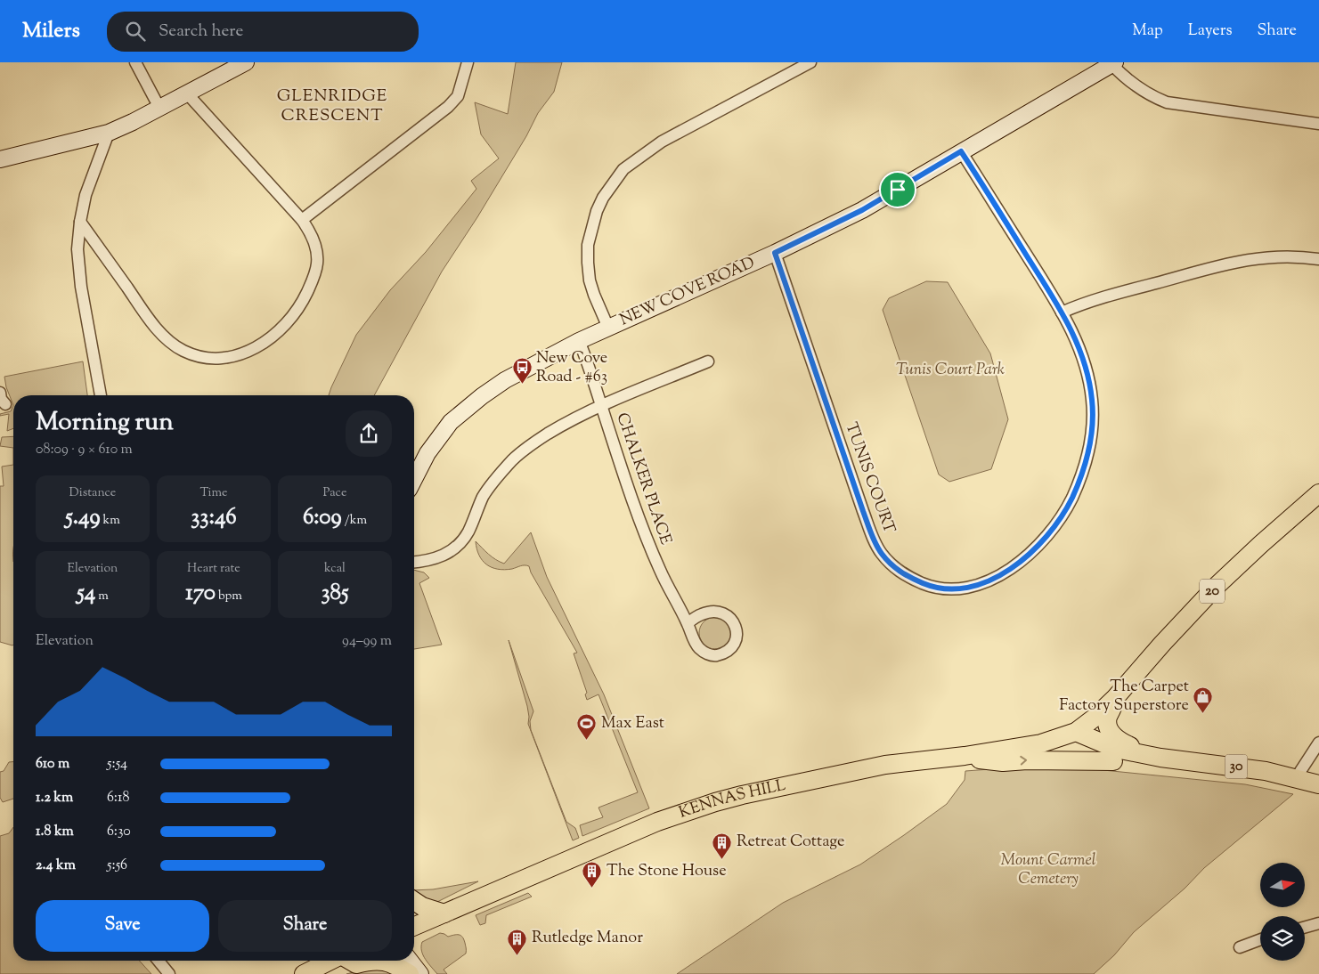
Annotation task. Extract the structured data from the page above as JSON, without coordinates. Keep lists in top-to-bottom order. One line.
{"streets":{"main road":["20","30","KENNAS HILL"],"street":["NEW COVE ROAD","TUNIS COURT","CHALKER PLACE"]},"crossings":[["NEW COVE ROAD","TUNIS COURT"],["NEW COVE ROAD","CHALKER PLACE"],["20","30"],["20","KENNAS HILL"],["30","KENNAS HILL"]],"districts":["GLENRIDGE CRESCENT"],"parks":["Tunis Court Park","Mount Carmel Cemetery"],"places":{"bus stop":["New Cove Road - #63"],"shop":["The Carpet Factory Superstore"],"sports":["Max East"],"building":["Retreat Cottage","The Stone House","Rutledge Manor"]},"north":"right","page":{"header":"Milers","search":"Search here","nav":["Map","Layers","Share"],"heading":["Morning run","08:09 · 9 × 610 m"],"stats":[["Distance","5.49 km"],["Time","33:46"],["Pace","6:09 /km"],["Elevation","54 m"],["Heart rate","170 bpm"],["kcal","385"]],"chart":["Elevation","94–99 m"],"list":[{"name":"610 m","note":"5:54"},{"name":"1.2 km","note":"6:18"},{"name":"1.8 km","note":"6:30"},{"name":"2.4 km","note":"5:56"}],"buttons":["Save","Share"]}}
